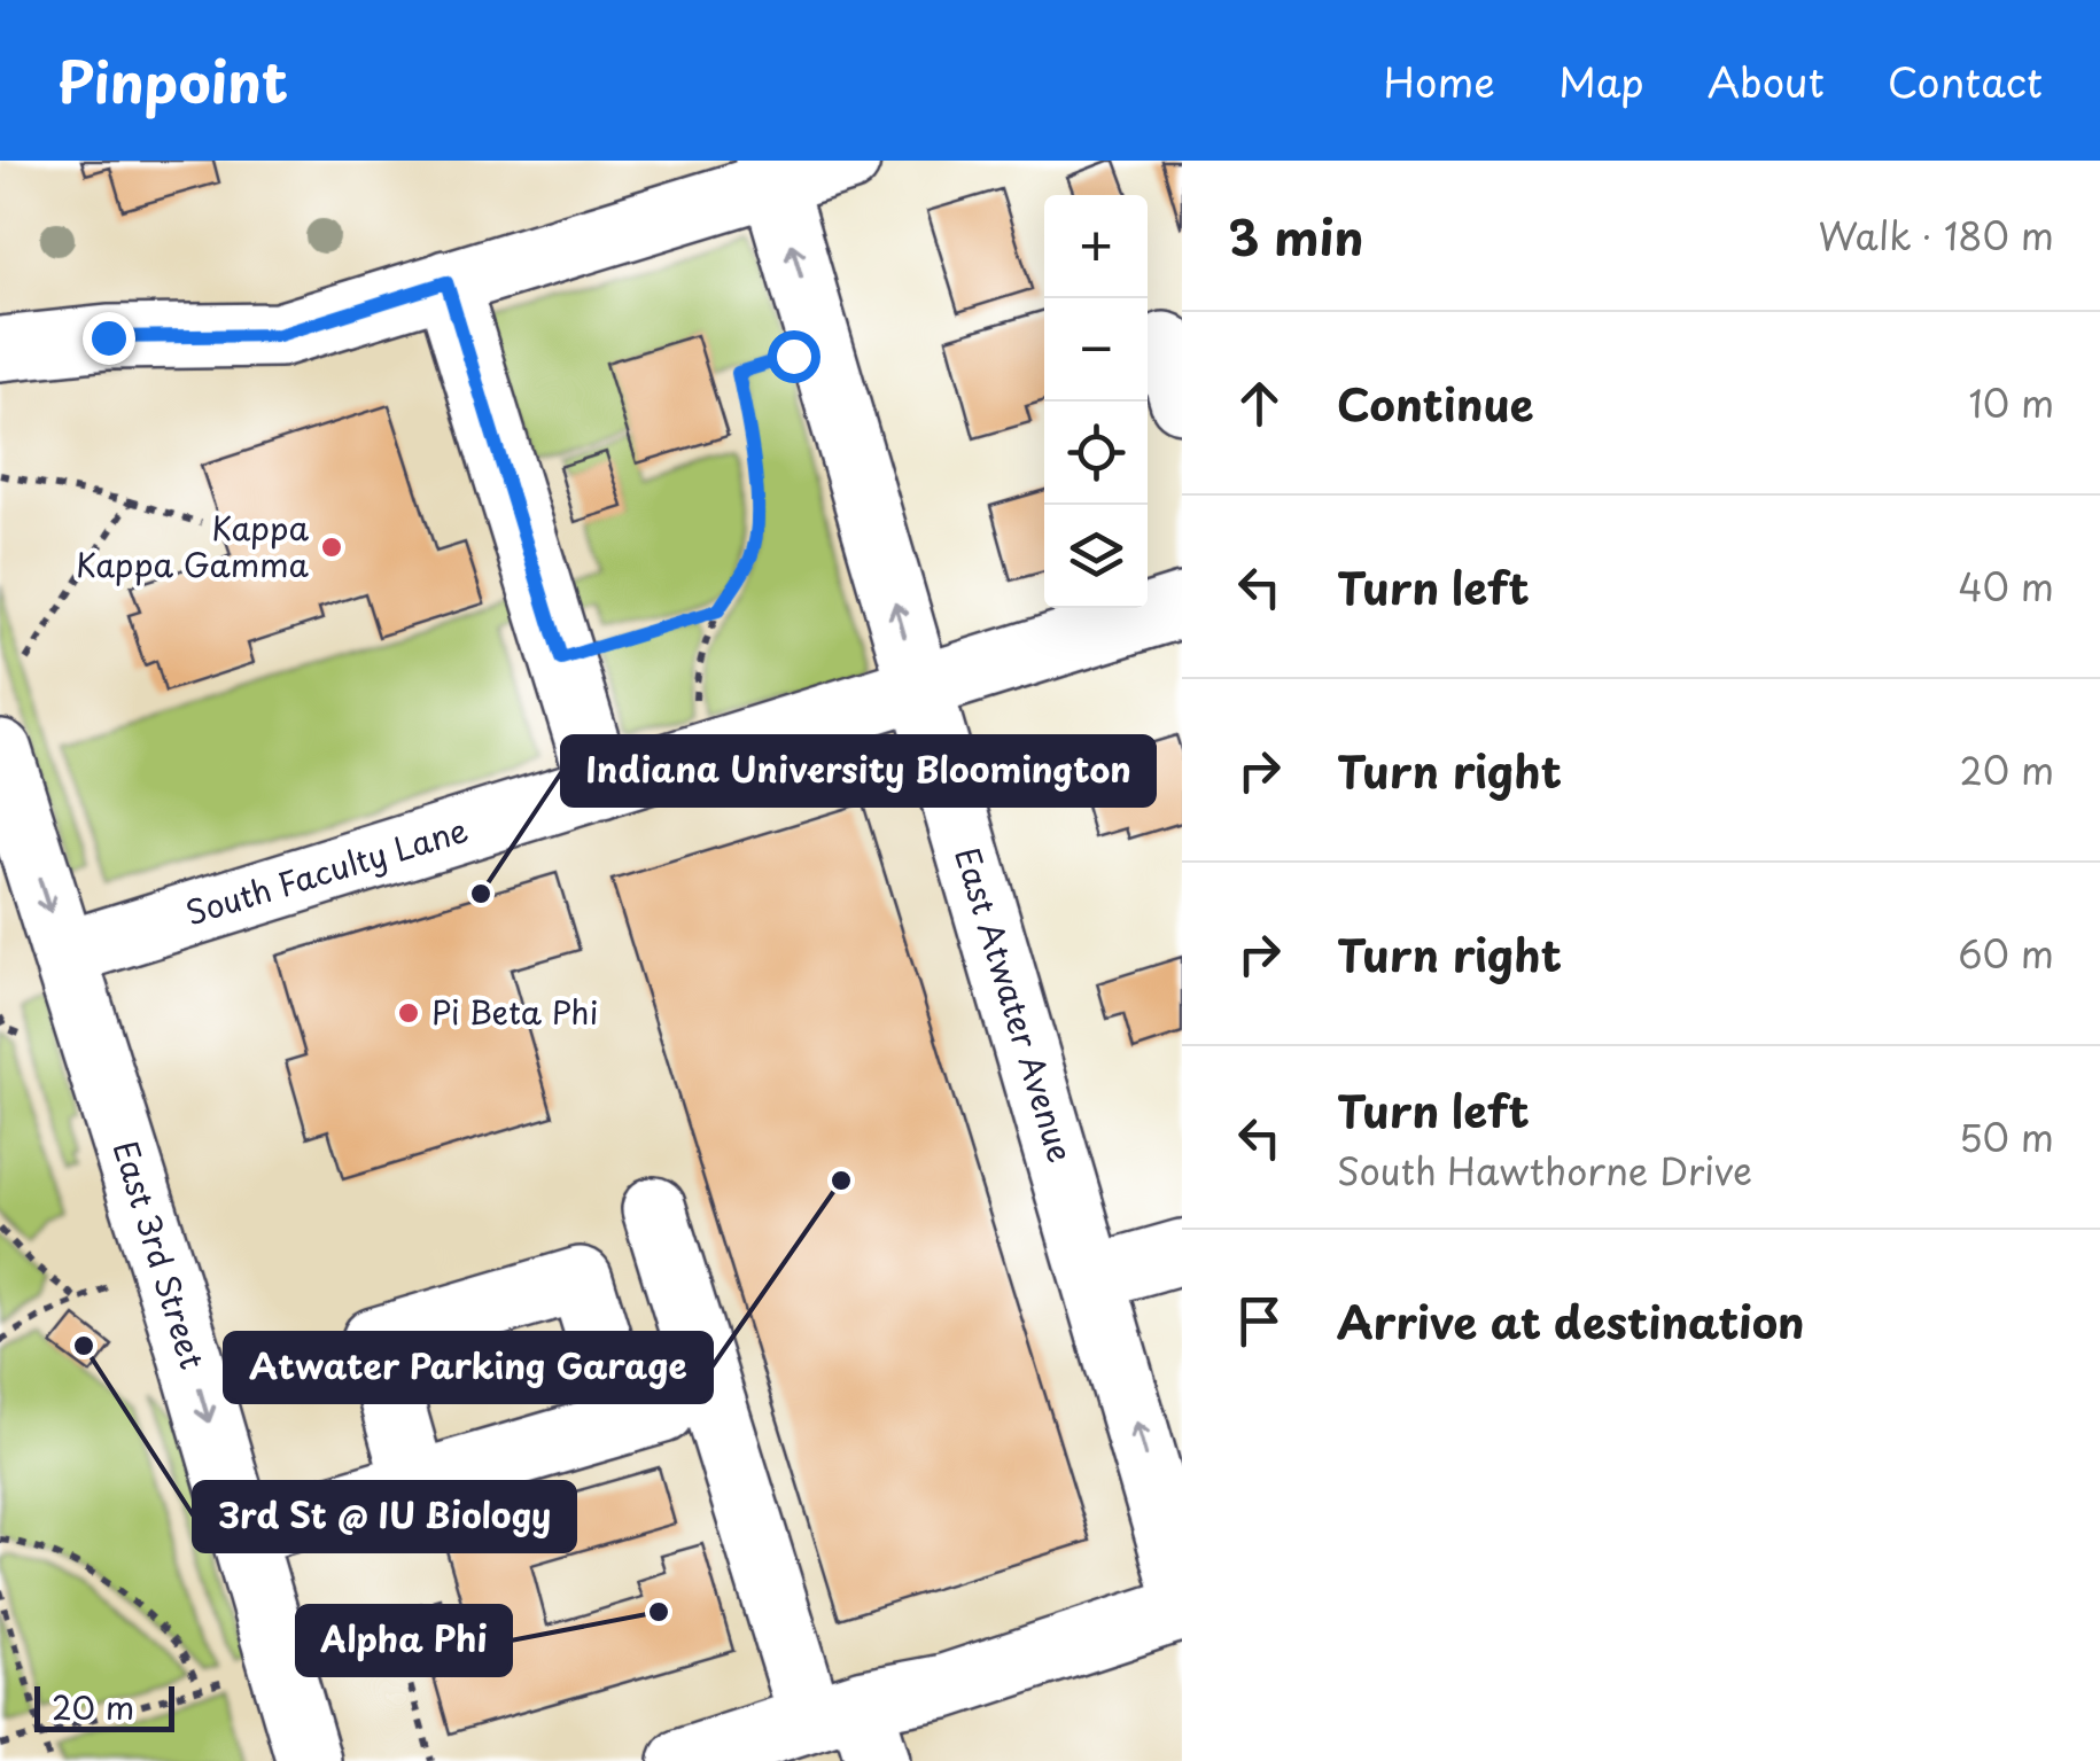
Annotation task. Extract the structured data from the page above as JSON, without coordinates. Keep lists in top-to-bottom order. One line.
{"streets":{"street":["South Faculty Lane","East Atwater Avenue","East 3rd Street"]},"crossings":[["South Faculty Lane","East Atwater Avenue"],["South Faculty Lane","East 3rd Street"]],"places":["Kappa Kappa Gamma","Indiana University Bloomington","Pi Beta Phi","Atwater Parking Garage","3rd St @ IU Biology","Alpha Phi"],"scale_bar":"20 m","page":{"header":"Pinpoint","nav":["Home","Map","About","Contact"],"heading":["3 min","Walk · 180 m"],"map_buttons":["+","−"],"list":[["Continue","10 m"],["Turn left","40 m"],["Turn right","20 m"],["Turn right","60 m"],["Turn left","South Hawthorne Drive","50 m"],"Arrive at destination"],"scale":"20 m"}}
